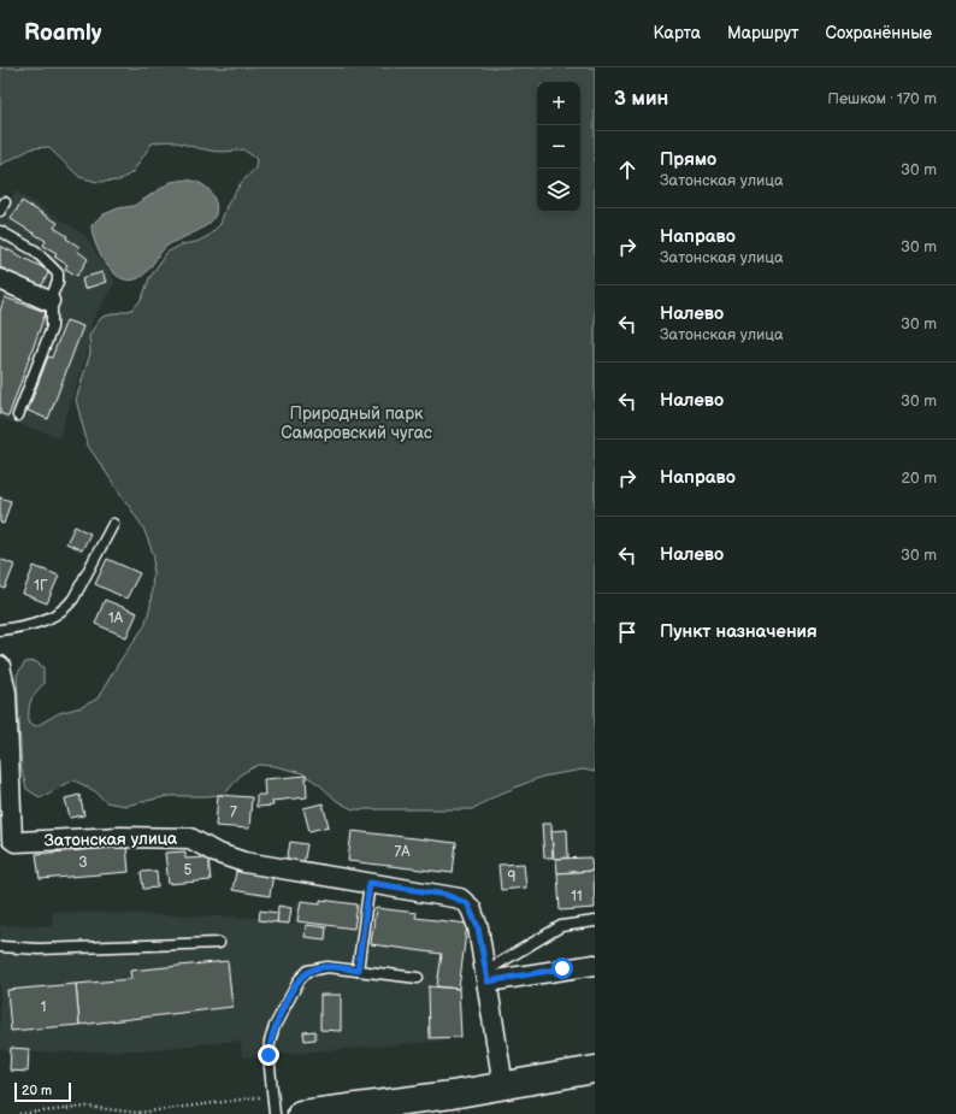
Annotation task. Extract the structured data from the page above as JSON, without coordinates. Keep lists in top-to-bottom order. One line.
{"streets":{"street":["Затонская улица"]},"parks":["Природный парк Самаровский чугас"],"house_numbers":["1Г","1А","7","7А","3","5","9","11","1"],"scale_bar":"20 m","page":{"header":"Roamly","nav":["Карта","Маршрут","Сохранённые"],"heading":["3 мин","Пешком · 170 m"],"map_buttons":["+","−"],"list":[["Прямо","Затонская улица","30 m"],["Направо","Затонская улица","30 m"],["Налево","Затонская улица","30 m"],["Налево","30 m"],["Направо","20 m"],["Налево","30 m"],"Пункт назначения"],"scale":"20 m"}}
